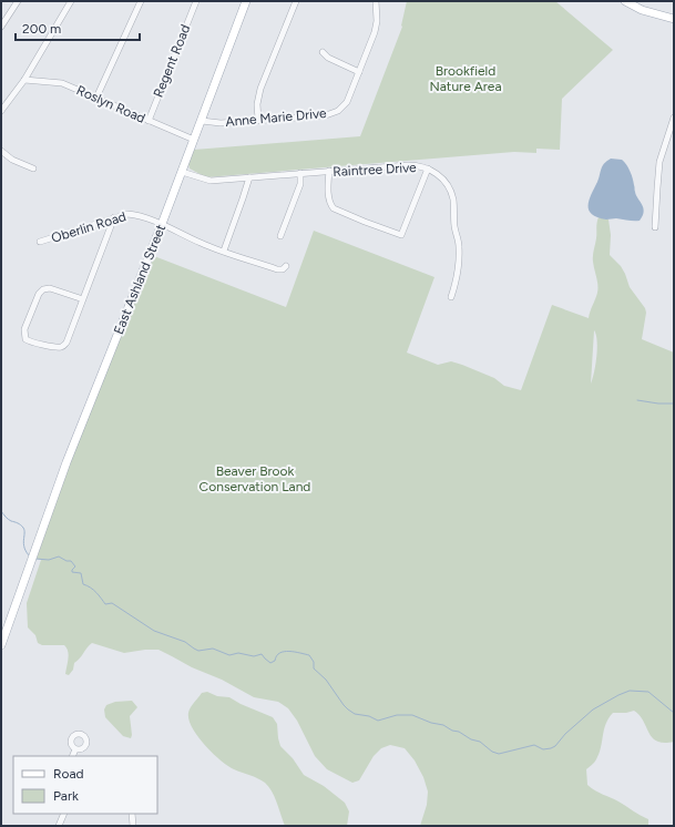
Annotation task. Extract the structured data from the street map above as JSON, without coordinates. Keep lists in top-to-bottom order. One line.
{"streets":{"main road":["East Ashland Street"],"street":["Regent Road","Roslyn Road","Anne Marie Drive","Raintree Drive","Oberlin Road"]},"crossings":[["Regent Road","Roslyn Road"],["Roslyn Road","East Ashland Street"],["Anne Marie Drive","East Ashland Street"],["Raintree Drive","East Ashland Street"],["Oberlin Road","East Ashland Street"]],"parks":["Brookfield Nature Area","Beaver Brook Conservation Land"],"legend":["Road","Park"],"scale_bar":"200 m"}
